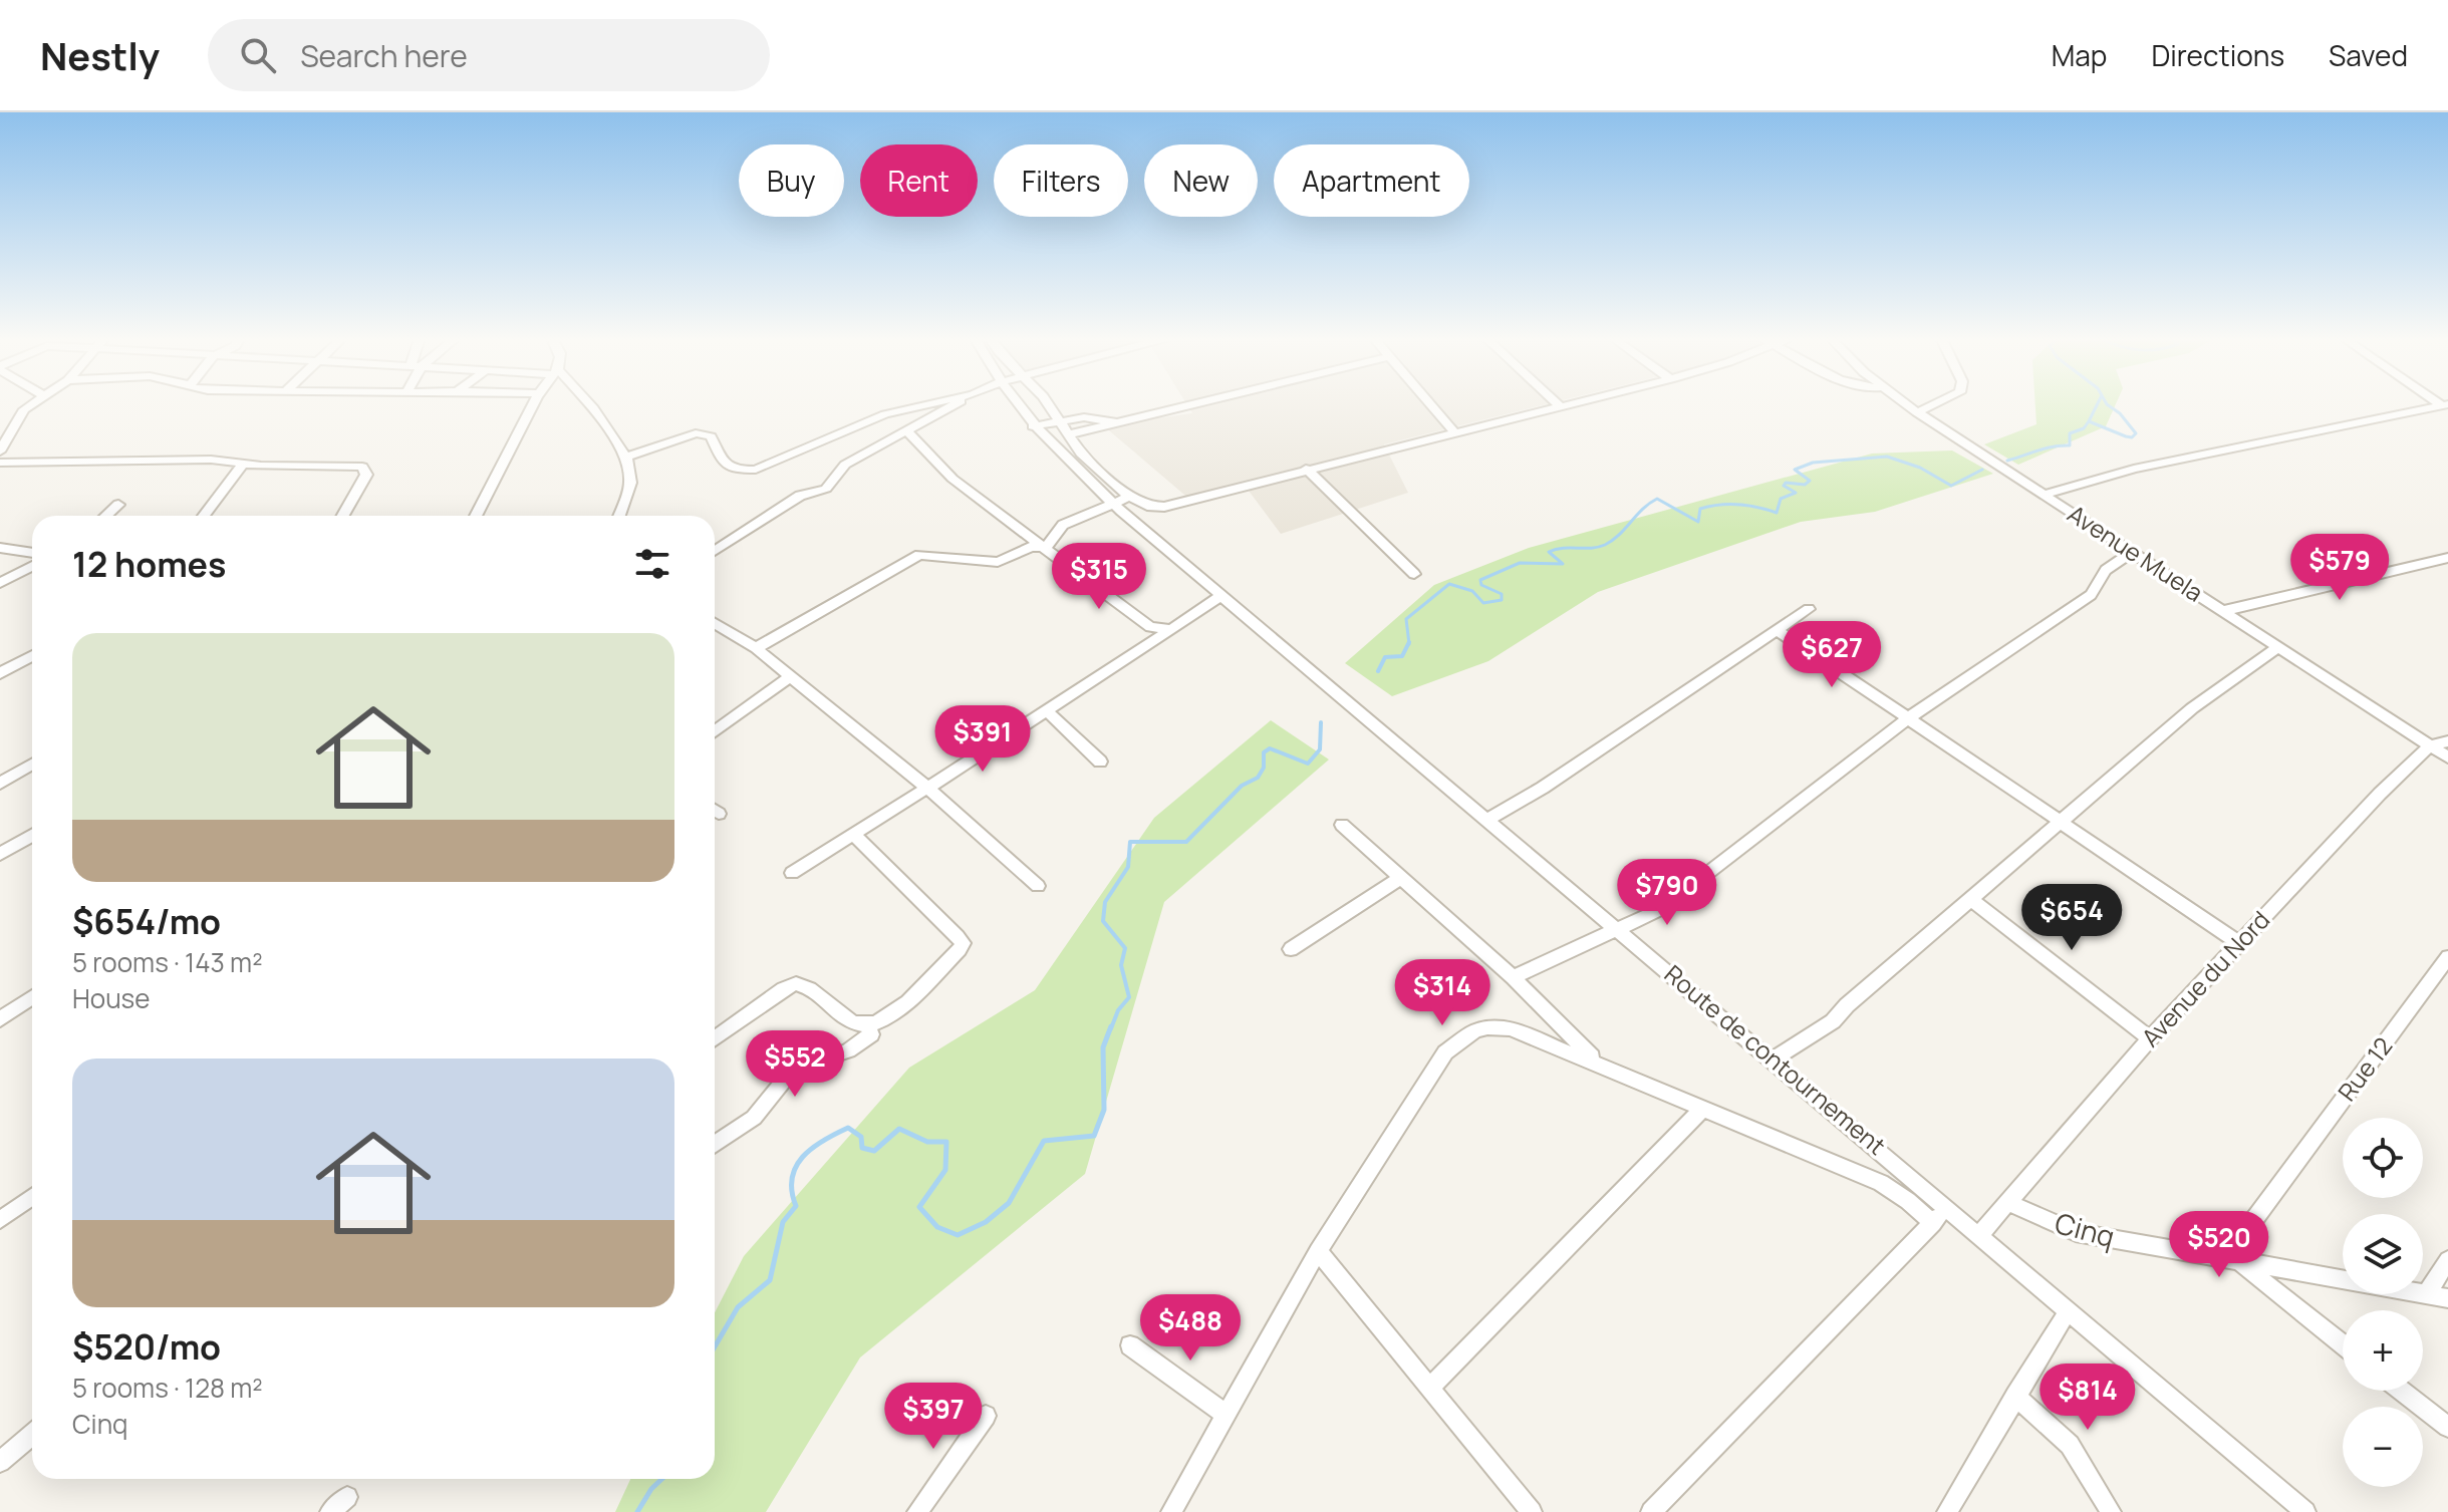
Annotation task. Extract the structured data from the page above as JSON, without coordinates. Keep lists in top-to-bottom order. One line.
{"streets":{"street":["Avenue Muela","Avenue du Nord","Route de contournement","Rue 12","Cinq"]},"crossings":[["Avenue Muela","Avenue du Nord"],["Avenue du Nord","Route de contournement"],["Avenue du Nord","Cinq"],["Rue 12","Cinq"]],"page":{"header":"Nestly","search":"Search here","nav":["Map","Directions","Saved"],"chip":["Buy","Rent","Filters","New","Apartment"],"heading":"12 homes","price":["$579","$315","$627","$391","$790","$654","$314","$552","$520","$488","$814","$397"],"list":[{"name":"$654/mo","note":"5 rooms · 143 m² · House"},{"name":"$520/mo","note":"5 rooms · 128 m² · Cinq"}],"map_buttons":["+","−"]}}
